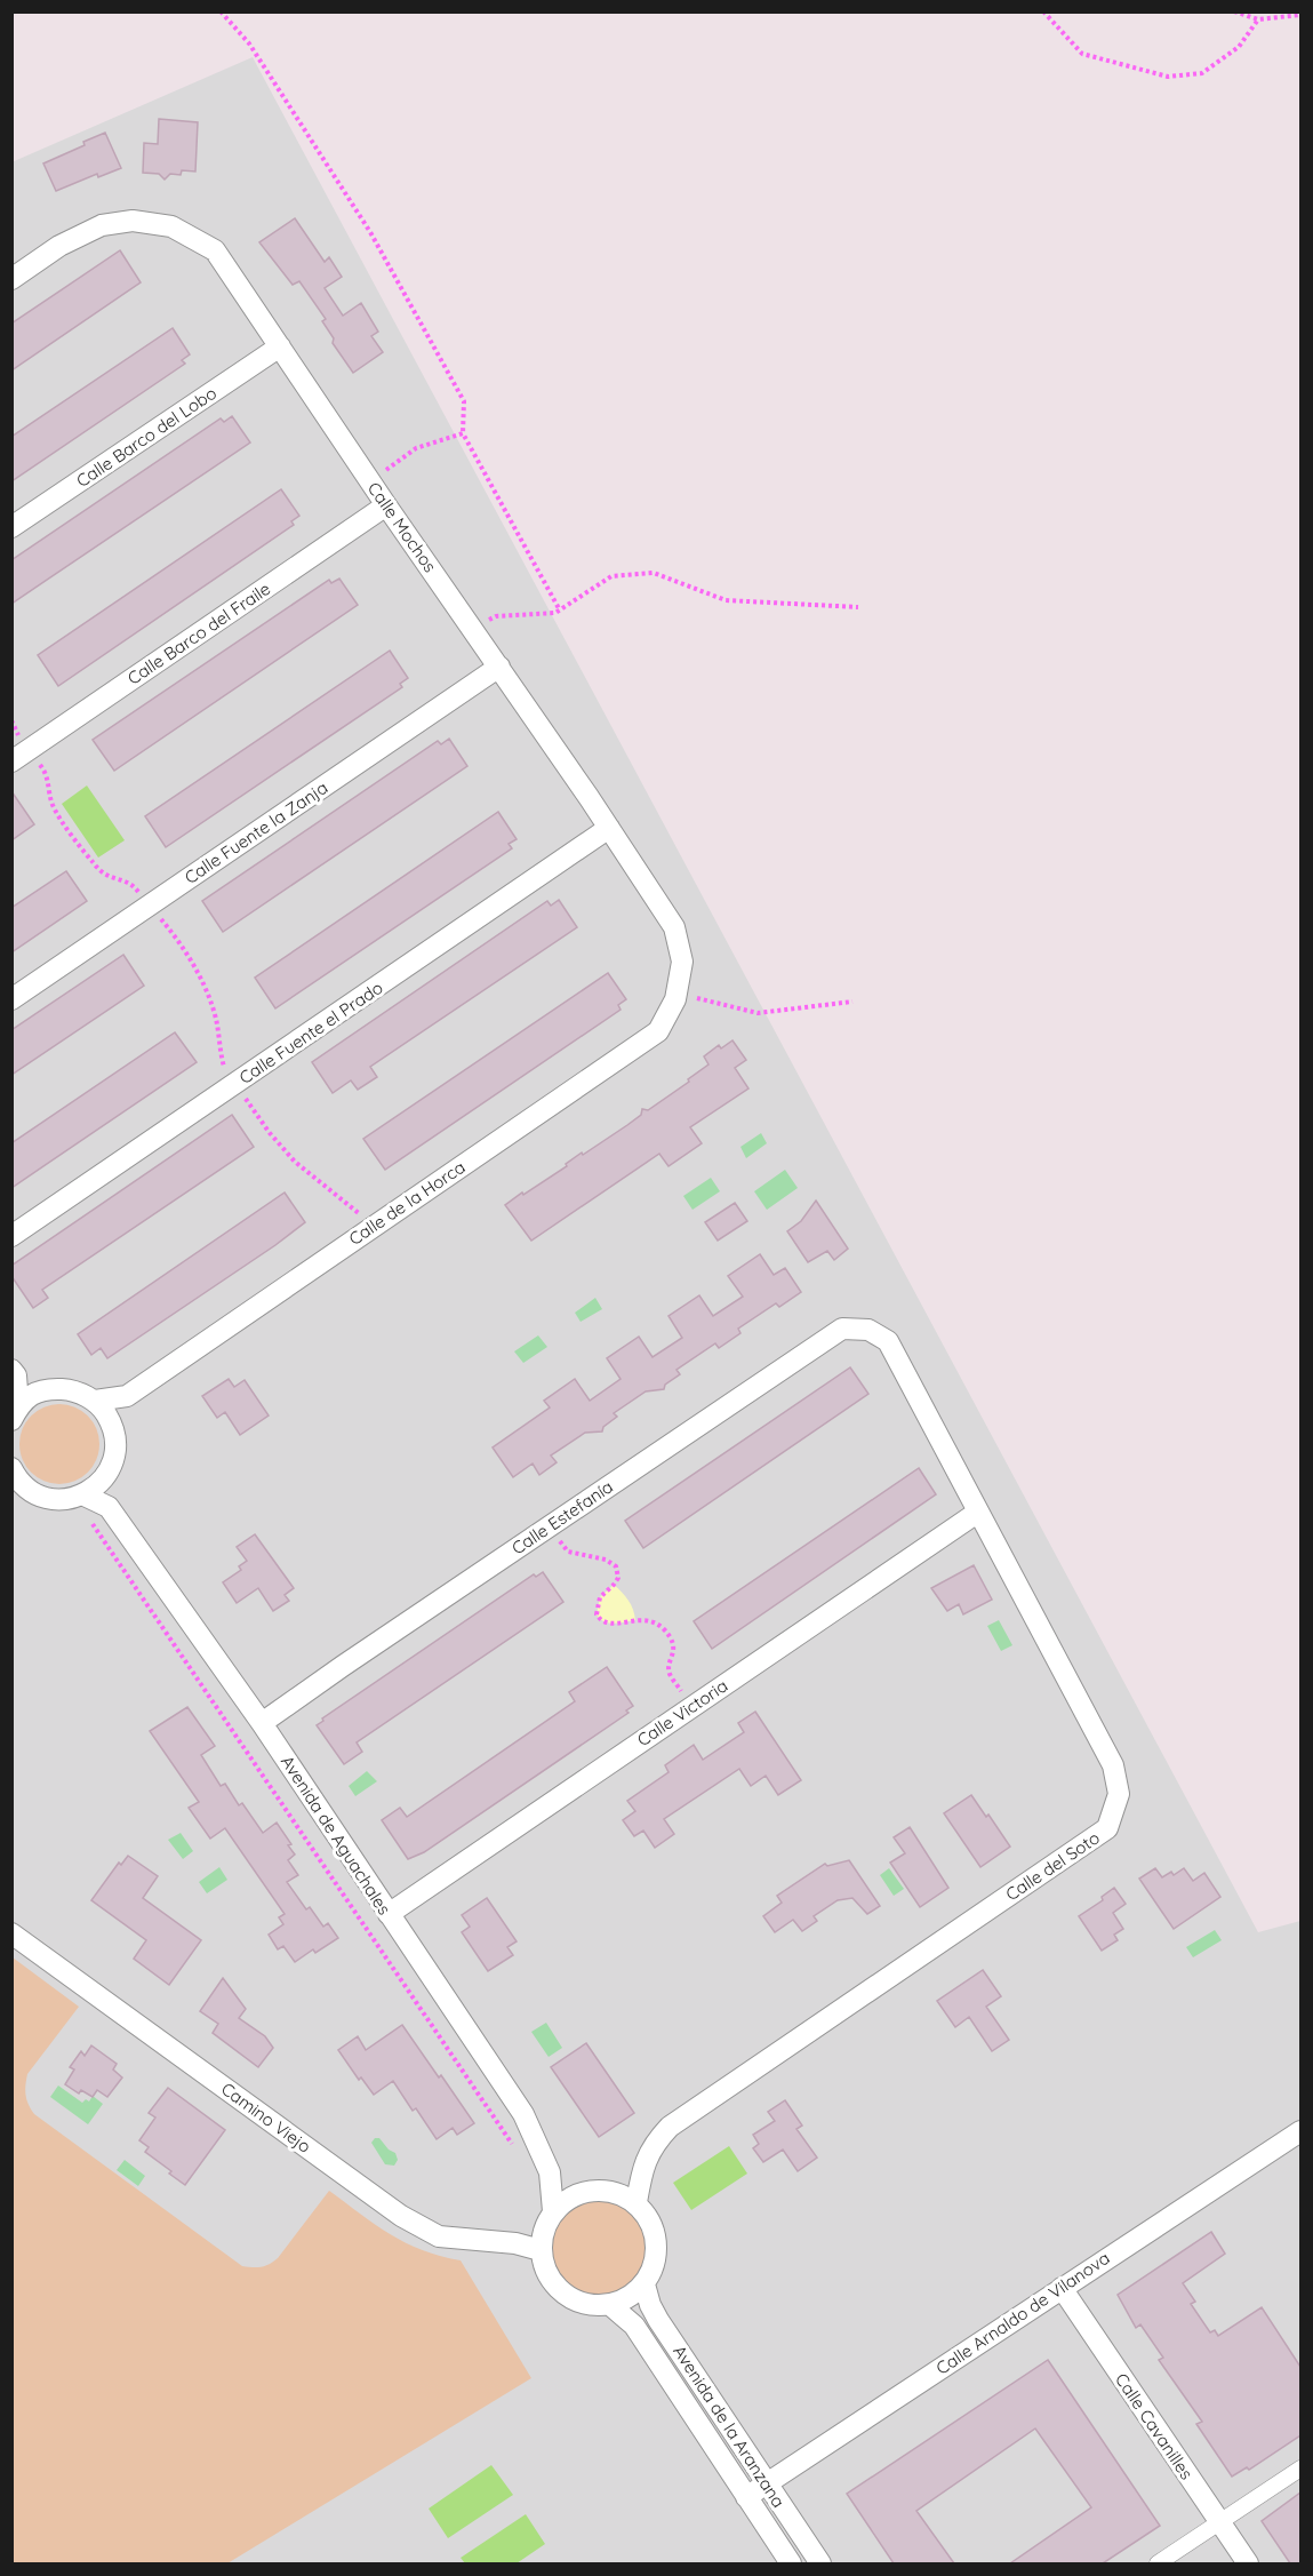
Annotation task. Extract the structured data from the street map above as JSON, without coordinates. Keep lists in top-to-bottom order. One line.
{"streets":{"street":["Calle Barco del Lobo","Calle Mochos","Calle Barco del Fraile","Calle Fuente la Zanja","Calle Fuente el Prado","Calle de la Horca","Calle Estefanía","Calle Victoria","Avenida de Aguachales","Calle del Soto","Camino Viejo","Calle Arnaldo de Vilanova","Avenida de la Aranzana","Calle Cavanilles"]},"crossings":[["Calle Barco del Lobo","Calle Mochos"],["Calle Mochos","Calle Barco del Fraile"],["Calle Mochos","Calle Fuente la Zanja"],["Calle Mochos","Calle Fuente el Prado"],["Calle Mochos","Calle de la Horca"],["Calle Estefanía","Avenida de Aguachales"],["Calle Estefanía","Calle del Soto"],["Calle Victoria","Avenida de Aguachales"],["Calle Victoria","Calle del Soto"],["Avenida de Aguachales","Calle del Soto"],["Avenida de Aguachales","Camino Viejo"],["Avenida de Aguachales","Avenida de la Aranzana"],["Calle del Soto","Camino Viejo"],["Calle del Soto","Avenida de la Aranzana"],["Camino Viejo","Avenida de la Aranzana"],["Calle Arnaldo de Vilanova","Avenida de la Aranzana"],["Calle Arnaldo de Vilanova","Calle Cavanilles"]]}
